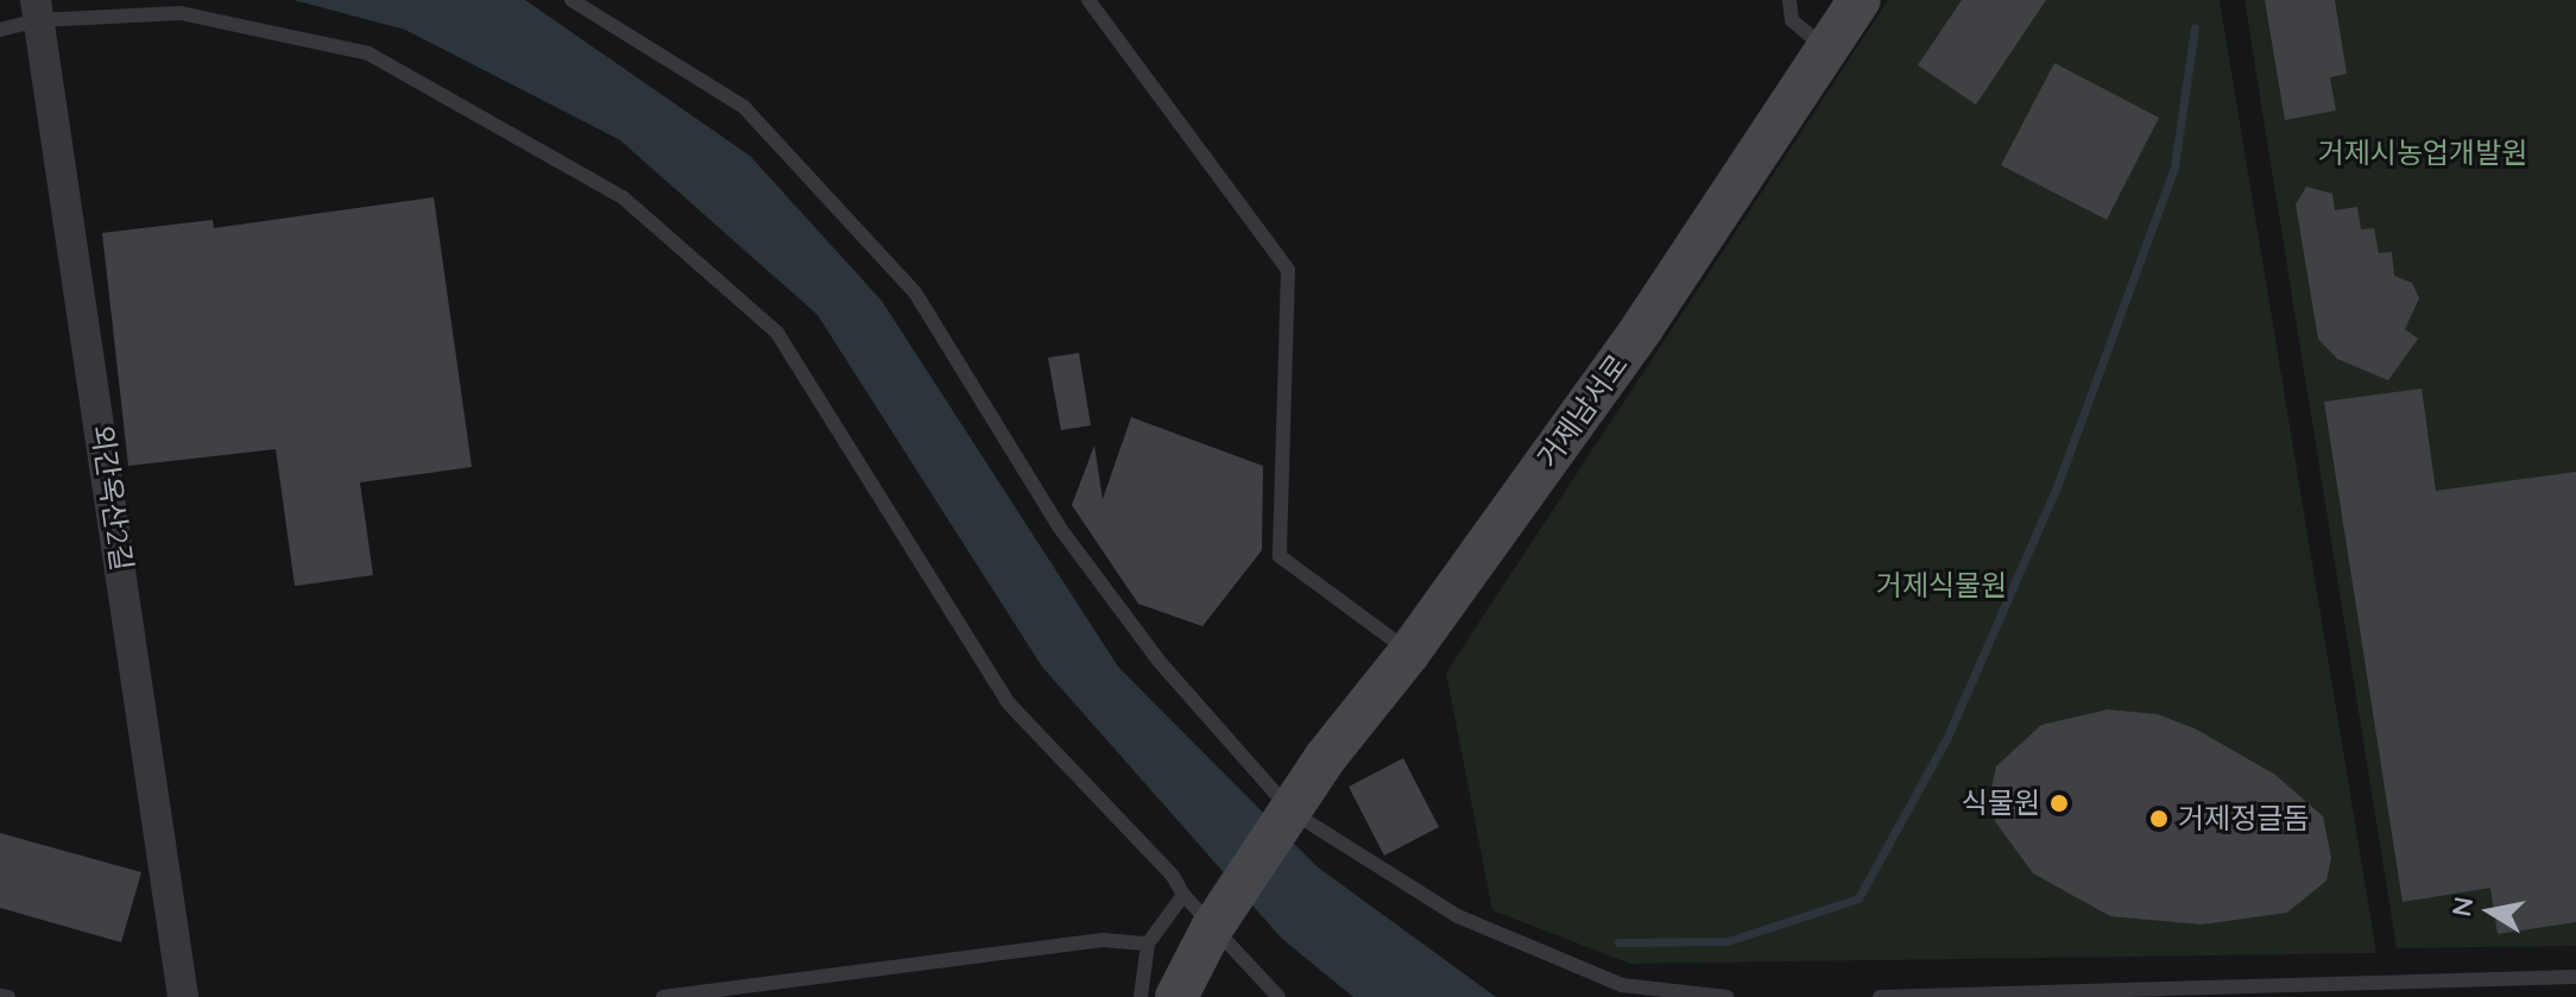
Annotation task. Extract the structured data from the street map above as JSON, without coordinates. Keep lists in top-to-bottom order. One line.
{"streets":{"main road":["거제남서로"],"street":["외간옥산2길"]},"parks":["거제시농업개발원","거제식물원"],"places":["식물원","거제정글돔"],"north":"left"}
